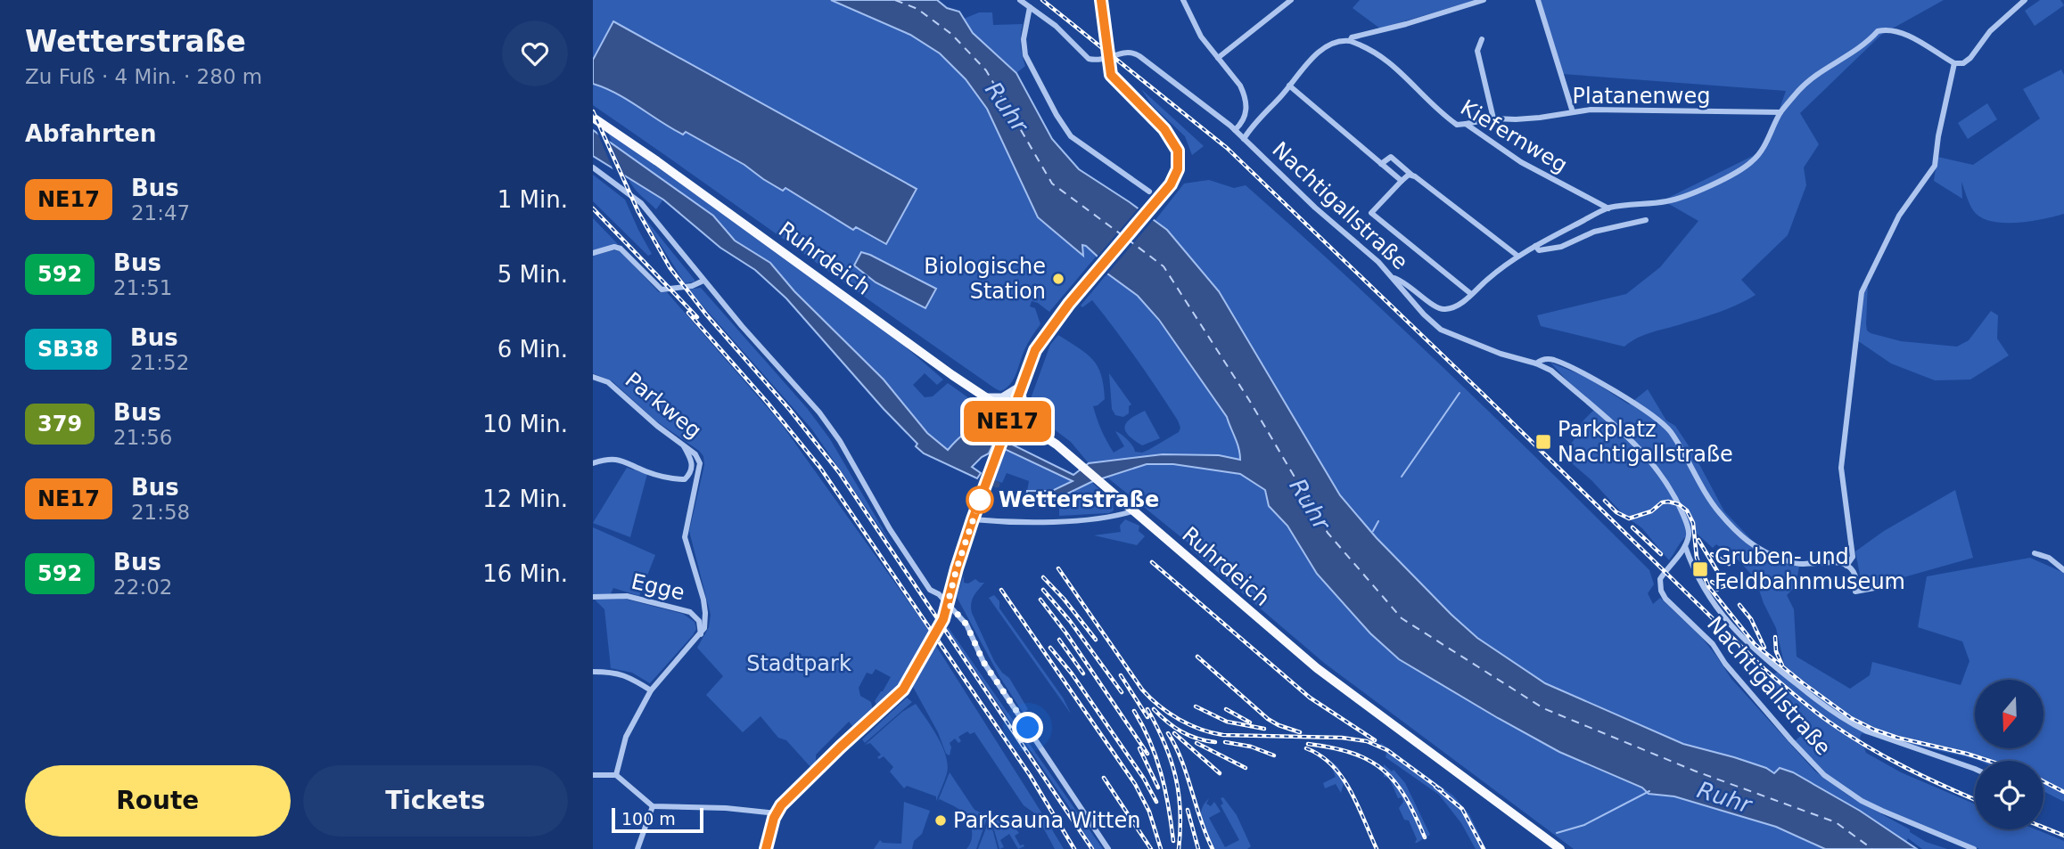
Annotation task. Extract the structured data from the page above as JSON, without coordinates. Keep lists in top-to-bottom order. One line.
{"streets":{"main road":["Ruhrdeich"],"street":["Platanenweg","Kiefernweg","Nachtigallstraße","Parkweg","Egge"]},"crossings":[["Platanenweg","Kiefernweg"],["Parkweg","Egge"]],"water":["Ruhr"],"parks":["Stadtpark"],"places":{"other":["Biologische Station","Wetterstraße","Parksauna Witten"],"transit":["Parkplatz Nachtigallstraße","Gruben- und Feldbahnmuseum"]},"lines":["bus line NE17"],"scale_bar":"100 m","north":"bottom","page":{"heading":[["Wetterstraße","Zu Fuß · 4 Min. · 280 m"],"Abfahrten"],"on_map":"NE17","list":[{"mark":"NE17","name":"Bus","note":"21:47","value":"1 Min."},{"mark":"592","name":"Bus","note":"21:51","value":"5 Min."},{"mark":"SB38","name":"Bus","note":"21:52","value":"6 Min."},{"mark":"379","name":"Bus","note":"21:56","value":"10 Min."},{"mark":"NE17","name":"Bus","note":"21:58","value":"12 Min."},{"mark":"592","name":"Bus","note":"22:02","value":"16 Min."}],"buttons":["Route","Tickets"],"scale":"100 m"}}
